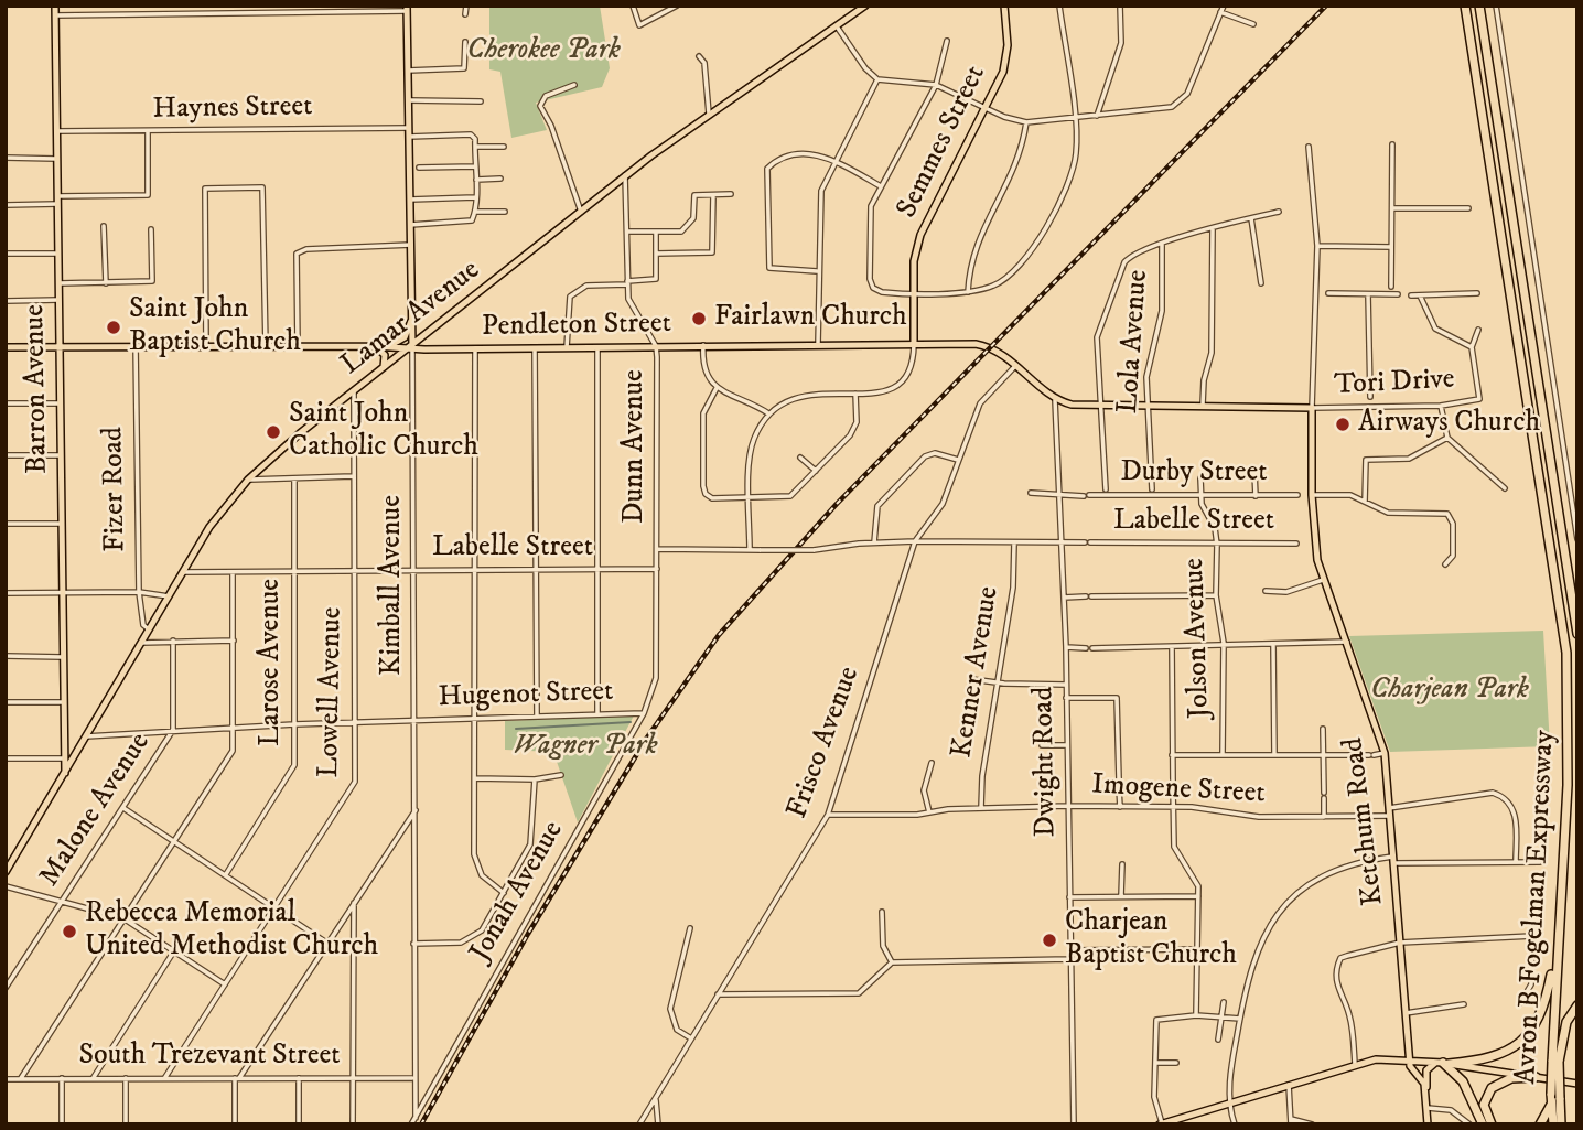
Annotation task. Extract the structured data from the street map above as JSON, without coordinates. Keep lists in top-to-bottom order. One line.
{"streets":{"highway":["Avron B Fogelman Expressway"],"main road":["Semmes Street","Lamar Avenue","Pendleton Street","Barron Avenue","Kimball Avenue","Ketchum Road"],"street":["Haynes Street","Lola Avenue","Tori Drive","Dunn Avenue","Durby Street","Fizer Road","Labelle Street","Jolson Avenue","Larose Avenue","Kenner Avenue","Lowell Avenue","Hugenot Street","Frisco Avenue","Dwight Road","Imogene Street","Malone Avenue","Jonah Avenue","South Trezevant Street"]},"crossings":[["Haynes Street","Barron Avenue"],["Haynes Street","Kimball Avenue"],["Semmes Street","Pendleton Street"],["Lamar Avenue","Pendleton Street"],["Lamar Avenue","Barron Avenue"],["Lamar Avenue","Dunn Avenue"],["Lamar Avenue","Fizer Road"],["Lamar Avenue","Labelle Street"],["Lamar Avenue","Kimball Avenue"],["Lamar Avenue","Lowell Avenue"],["Lamar Avenue","Hugenot Street"],["Pendleton Street","Barron Avenue"],["Pendleton Street","Dunn Avenue"],["Pendleton Street","Fizer Road"],["Pendleton Street","Kimball Avenue"],["Pendleton Street","Frisco Avenue"],["Pendleton Street","Dwight Road"],["Tori Drive","Ketchum Road"],["Dunn Avenue","Labelle Street"],["Dunn Avenue","Jonah Avenue"],["Durby Street","Jolson Avenue"],["Durby Street","Dwight Road"],["Labelle Street","Kimball Avenue"],["Labelle Street","Jolson Avenue"],["Labelle Street","Larose Avenue"],["Labelle Street","Kenner Avenue"],["Labelle Street","Lowell Avenue"],["Labelle Street","Frisco Avenue"],["Labelle Street","Dwight Road"],["Kimball Avenue","Hugenot Street"],["Kimball Avenue","Jonah Avenue"],["Kimball Avenue","South Trezevant Street"],["Larose Avenue","Hugenot Street"],["Kenner Avenue","Imogene Street"],["Lowell Avenue","Hugenot Street"],["Lowell Avenue","South Trezevant Street"],["Hugenot Street","Malone Avenue"],["Hugenot Street","Jonah Avenue"],["Frisco Avenue","Imogene Street"],["Dwight Road","Imogene Street"],["Imogene Street","Ketchum Road"]],"parks":["Cherokee Park","Charjean Park","Wagner Park"],"places":["Fairlawn Church","Saint John Baptist Church","Airways Church","Saint John Catholic Church","Rebecca Memorial United Methodist Church","Charjean Baptist Church"]}
